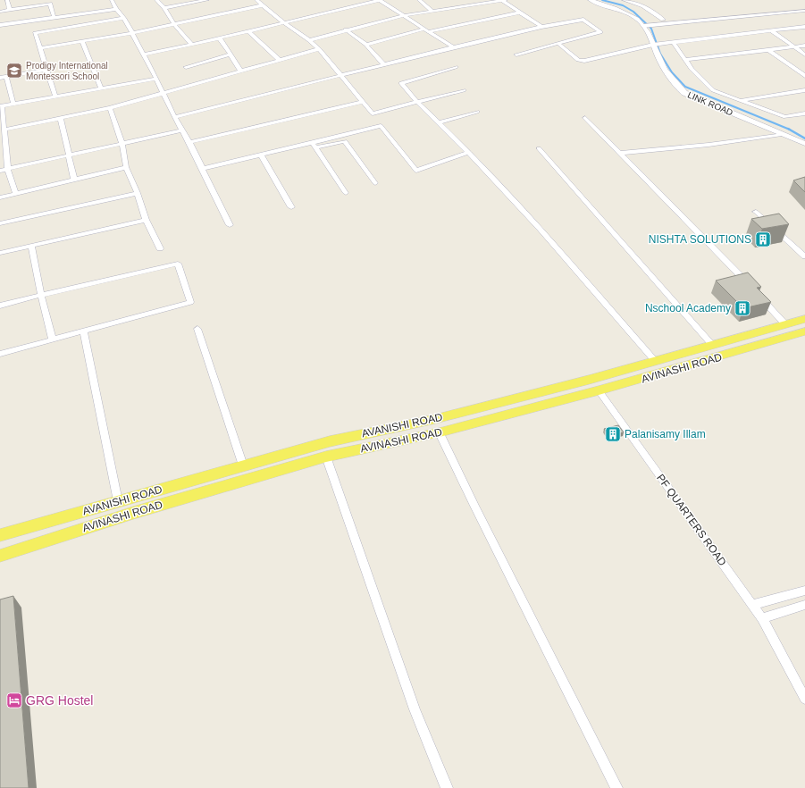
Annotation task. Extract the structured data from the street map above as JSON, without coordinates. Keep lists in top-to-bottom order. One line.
{"streets":{"main road":["AVINASHI ROAD","AVANISHI ROAD"],"street":["LINK ROAD","PF QUARTERS ROAD"]},"crossings":[["AVINASHI ROAD","PF QUARTERS ROAD"]],"places":{"school or university":["Prodigy International Montessori School"],"building":["NISHTA SOLUTIONS","Nschool Academy","Palanisamy Illam"],"hotel":["GRG Hostel"]}}
